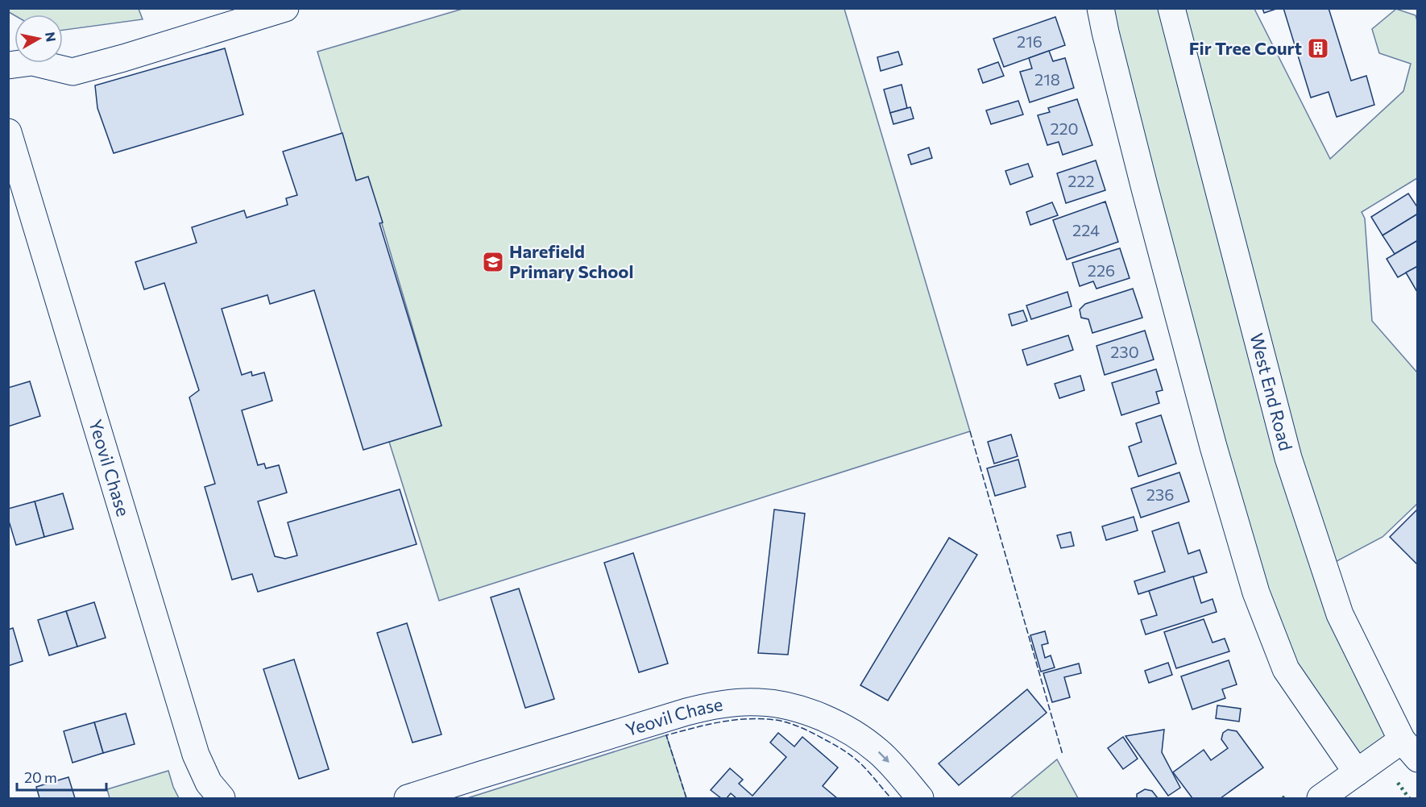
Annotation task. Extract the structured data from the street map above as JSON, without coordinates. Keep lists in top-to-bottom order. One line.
{"streets":{"street":["West End Road","Yeovil Chase"]},"one_way":["Yeovil Chase"],"places":{"building":["Fir Tree Court"],"school or university":["Harefield Primary School"]},"house_numbers":["216","218","220","222","224","226","230","236"],"scale_bar":"20 m","north":"right"}
